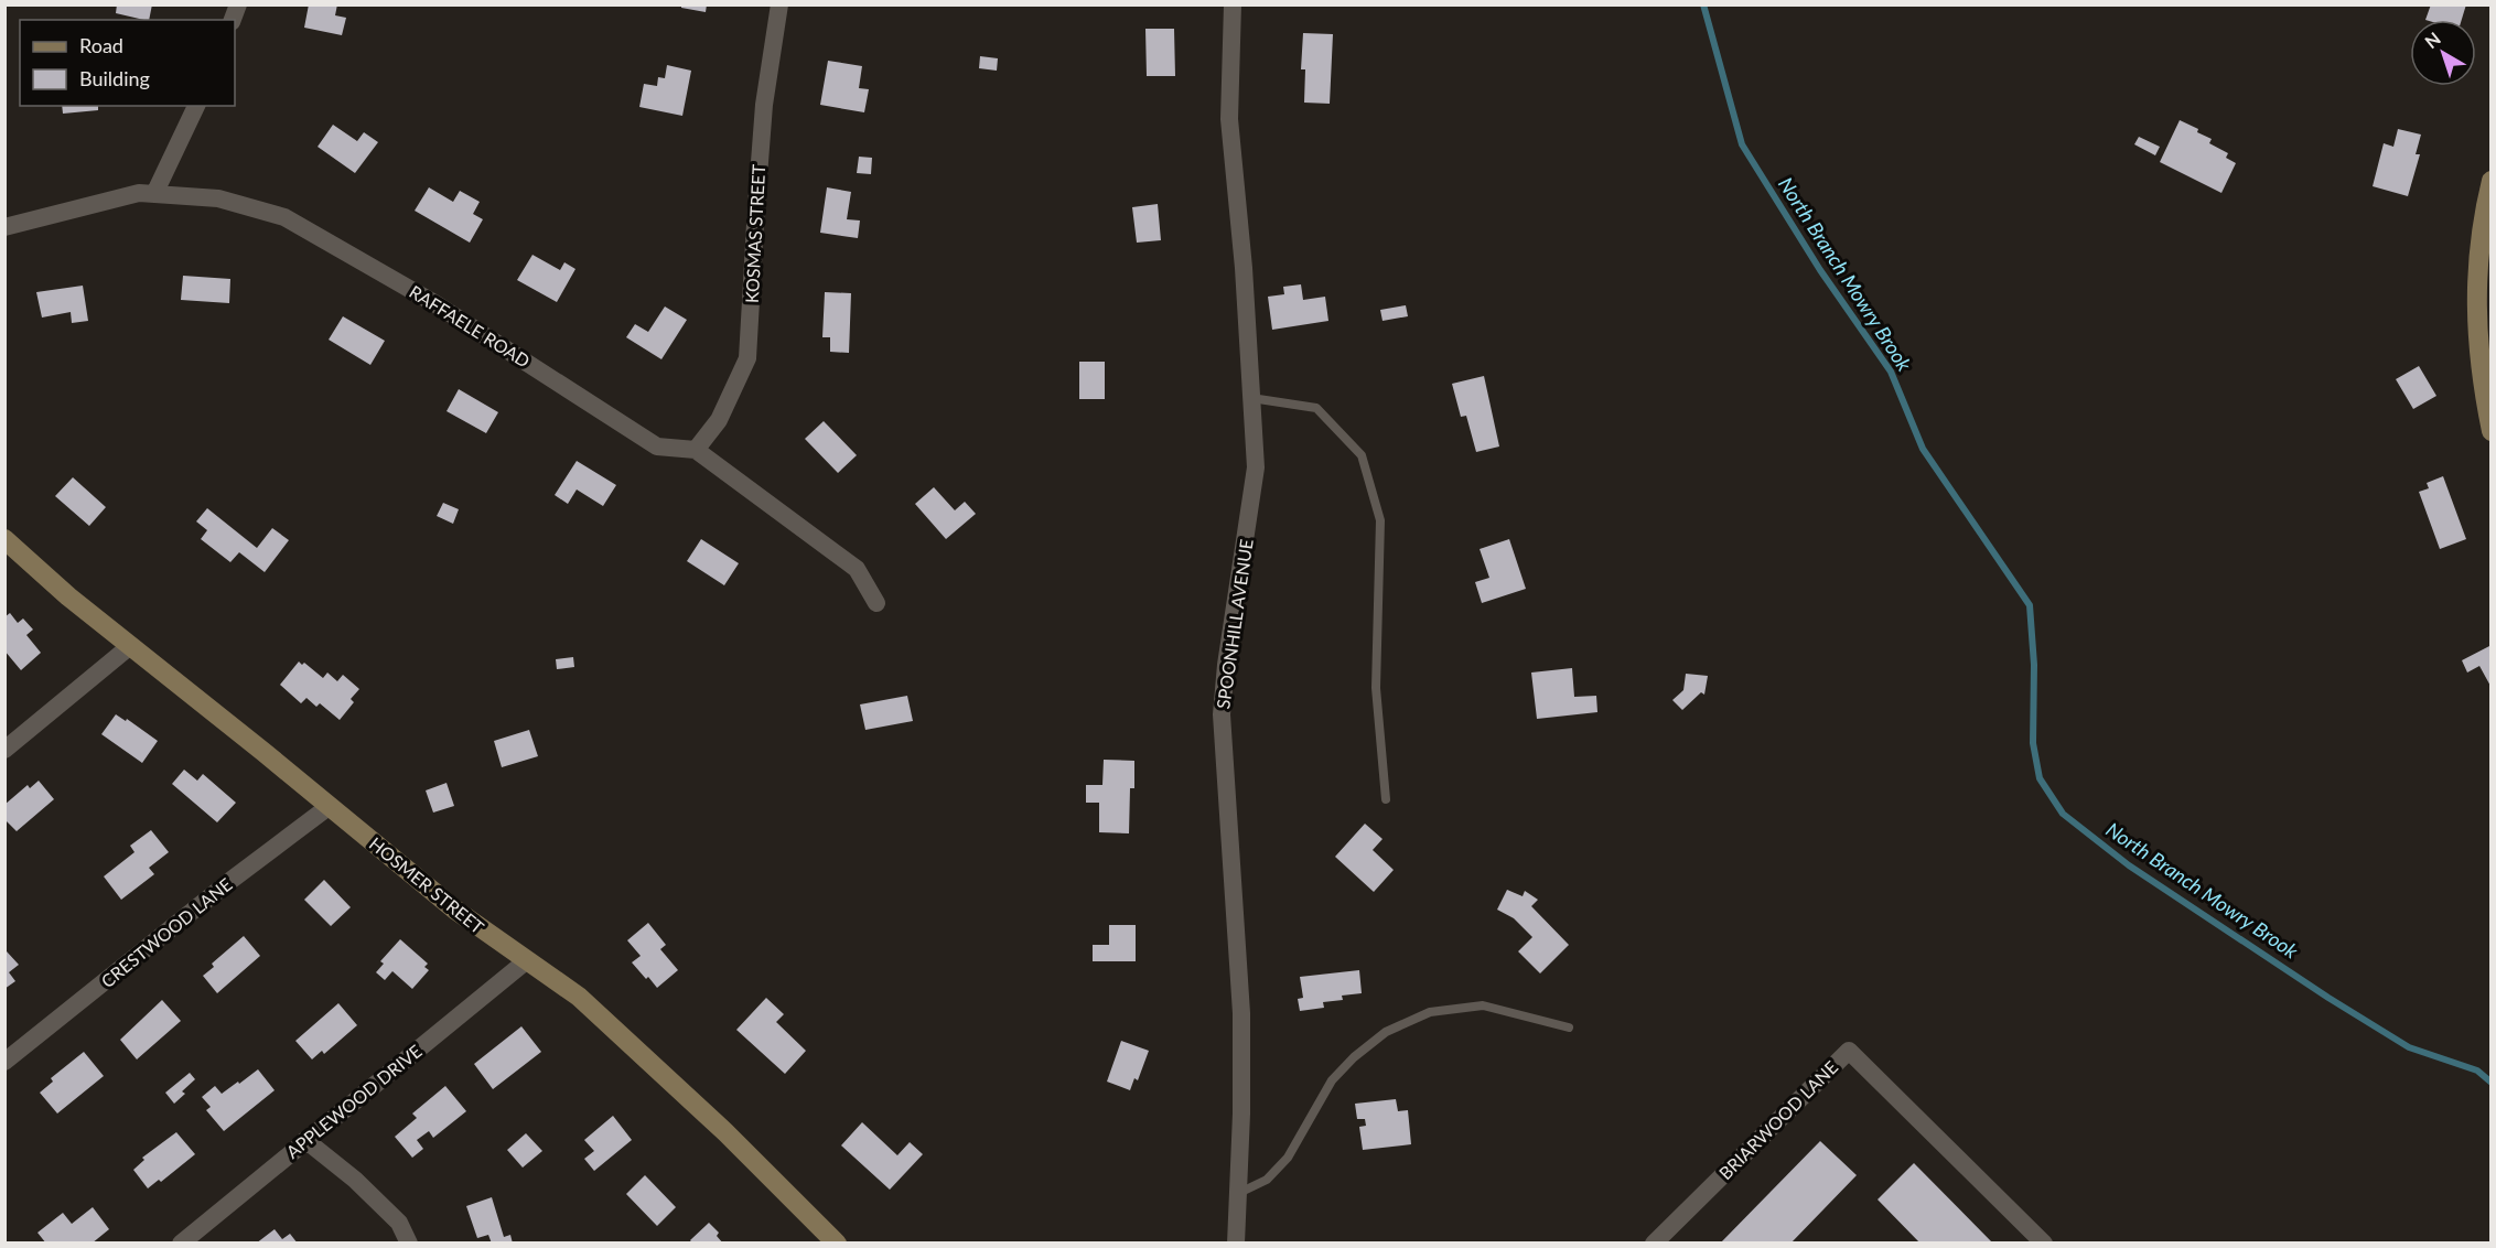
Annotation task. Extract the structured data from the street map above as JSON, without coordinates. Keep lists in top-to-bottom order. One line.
{"streets":{"street":["KOSMAS STREET","RAFFAELE ROAD","SPOONHILL AVENUE","HOSMER STREET","CRESTWOOD LANE","APPLEWOOD DRIVE","BRIARWOOD LANE"]},"crossings":[["KOSMAS STREET","RAFFAELE ROAD"],["HOSMER STREET","CRESTWOOD LANE"],["HOSMER STREET","APPLEWOOD DRIVE"]],"water":["North Branch Mowry Brook"],"legend":["Road","Building"],"north":"top left"}
